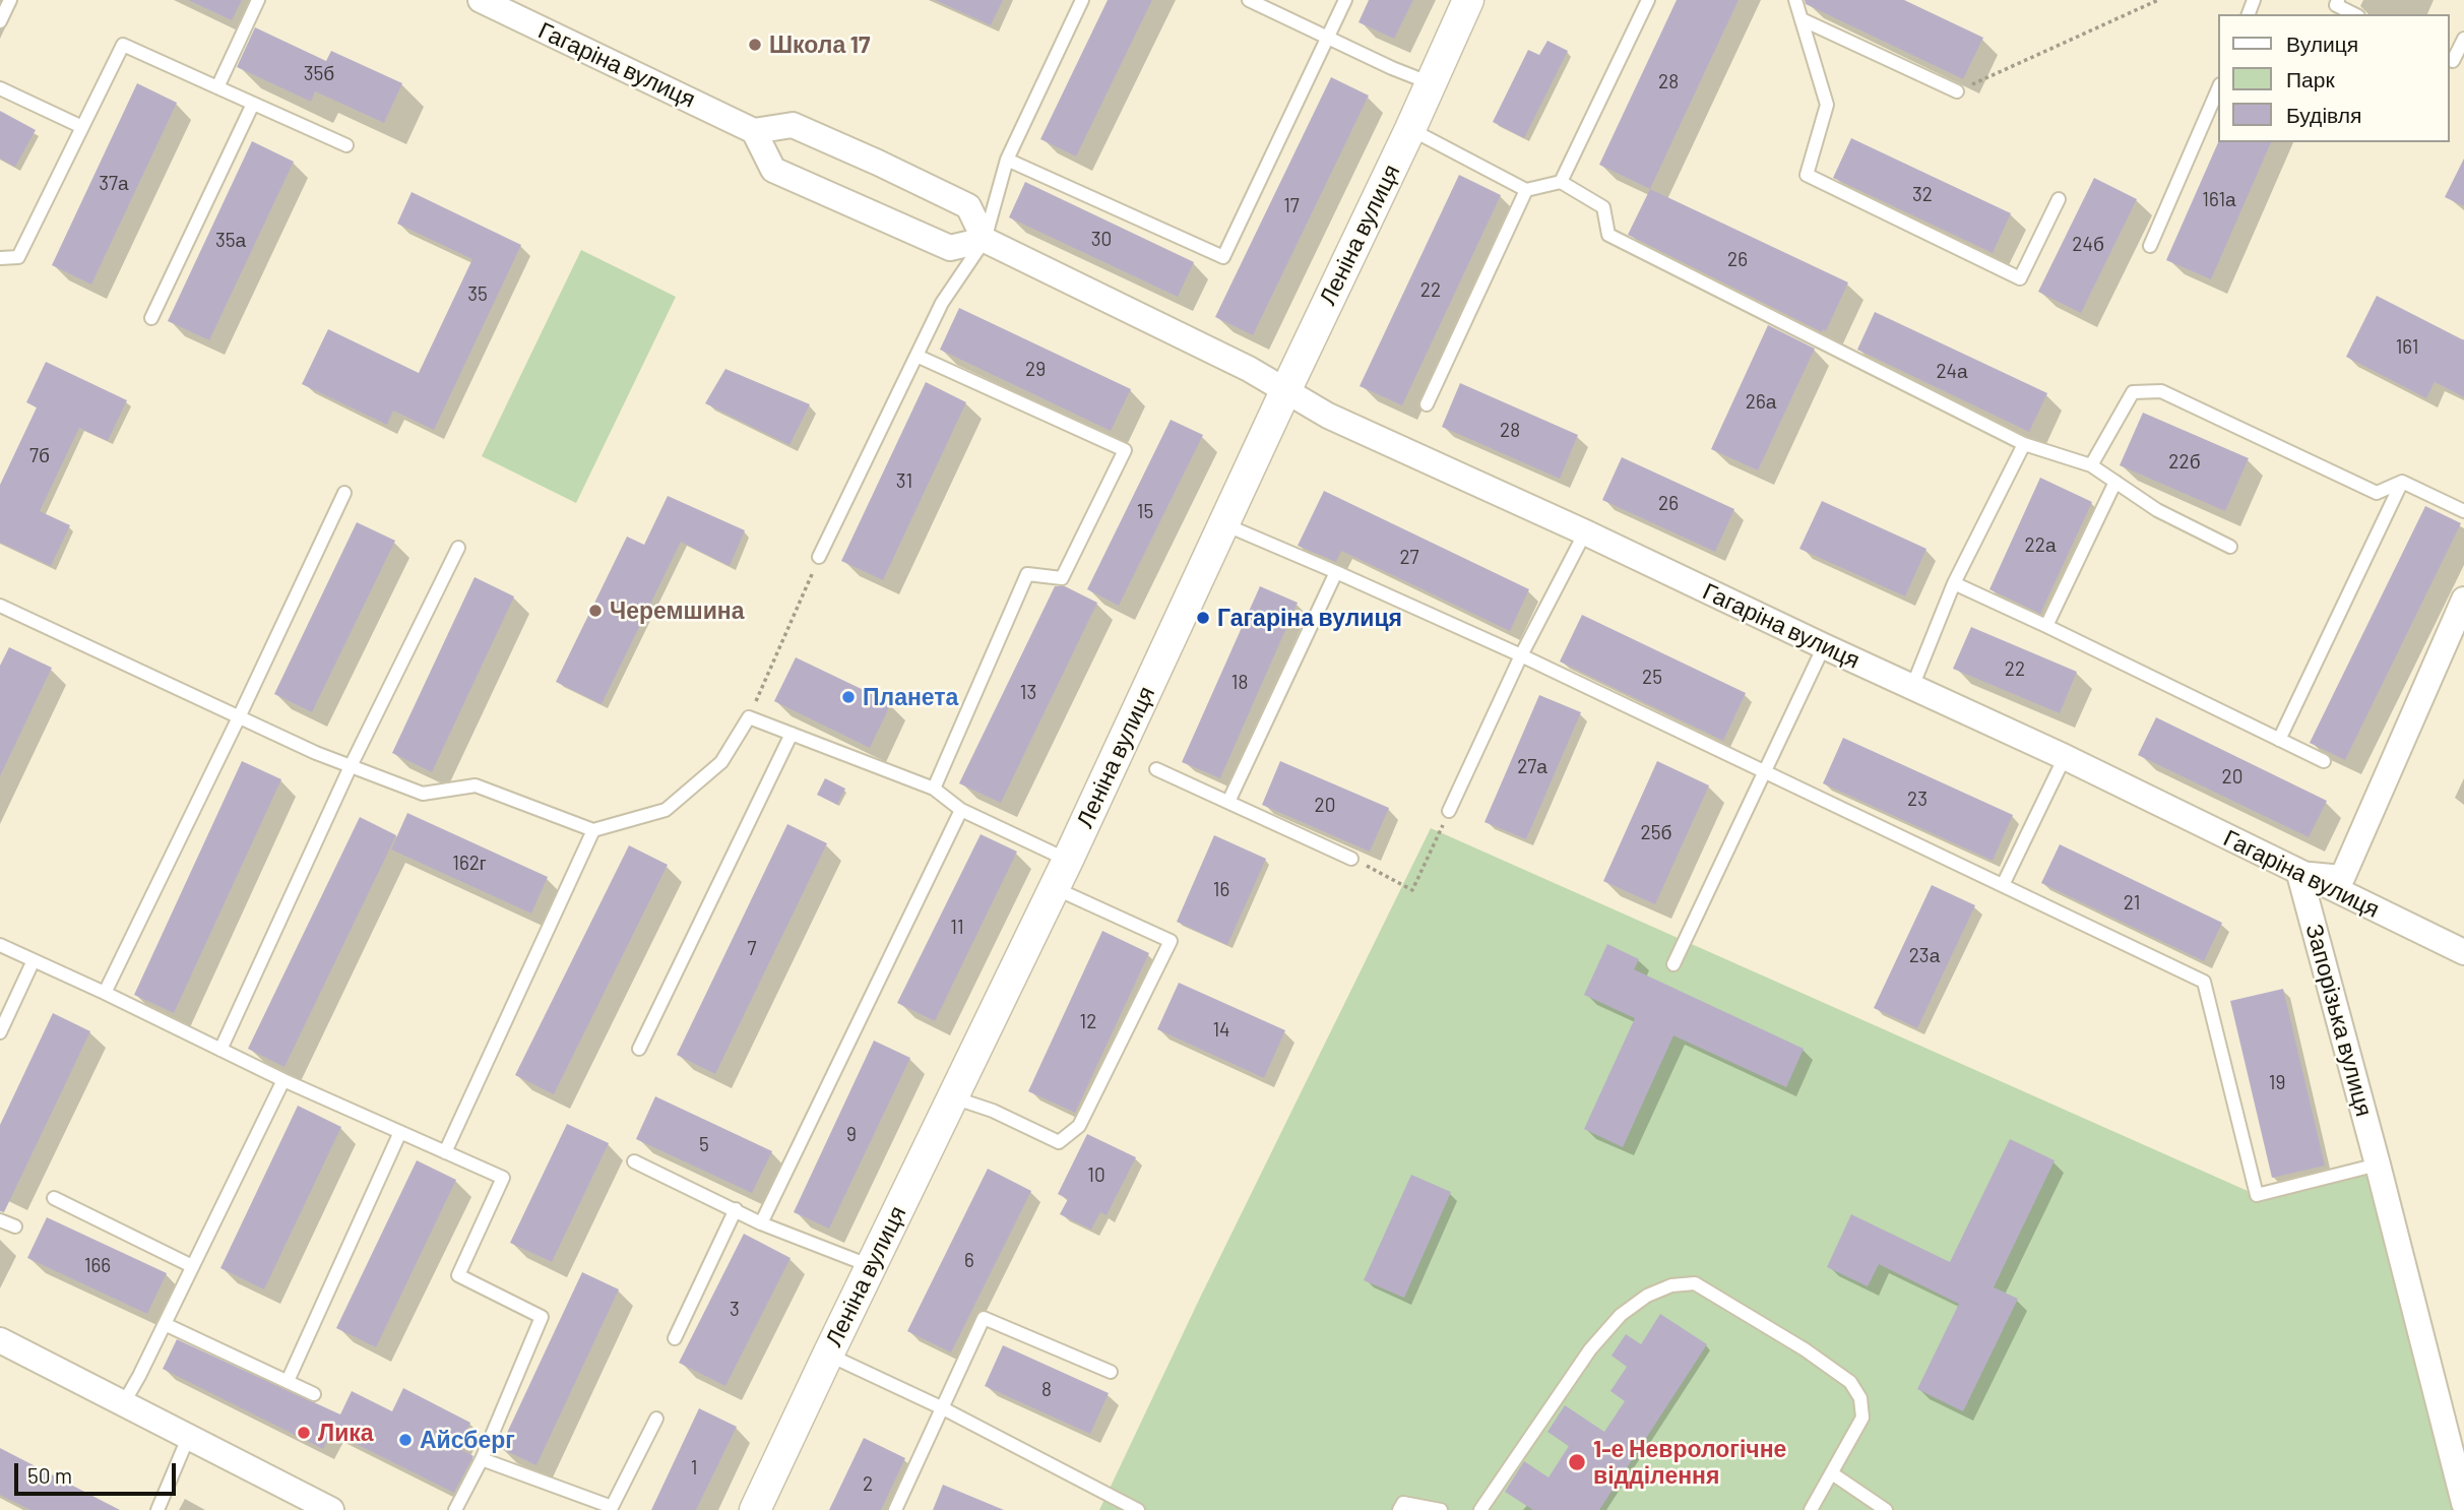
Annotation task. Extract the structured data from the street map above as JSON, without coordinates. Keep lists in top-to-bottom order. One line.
{"streets":{"street":["Гагаріна вулиця","Леніна вулиця","Запорізька вулиця"]},"crossings":[["Гагаріна вулиця","Леніна вулиця"],["Гагаріна вулиця","Запорізька вулиця"]],"places":["Школа 17","Черемшина","Гагаріна вулиця","Планета","Лика","Айсберг","1-е Неврологічне відділення"],"house_numbers":["35б","28","37а","32","161а","17","30","35а","24б","26","22","35","161","29","24а","26а","28","7б","22б","31","26","15","22а","27","22","25","18","13","27а","20","23","20","25б","162г","16","21","11","7","23а","12","14","19","9","5","10","6","166","3","8","1","2"],"legend":["Вулиця","Парк","Будівля"],"scale_bar":"50 m"}
